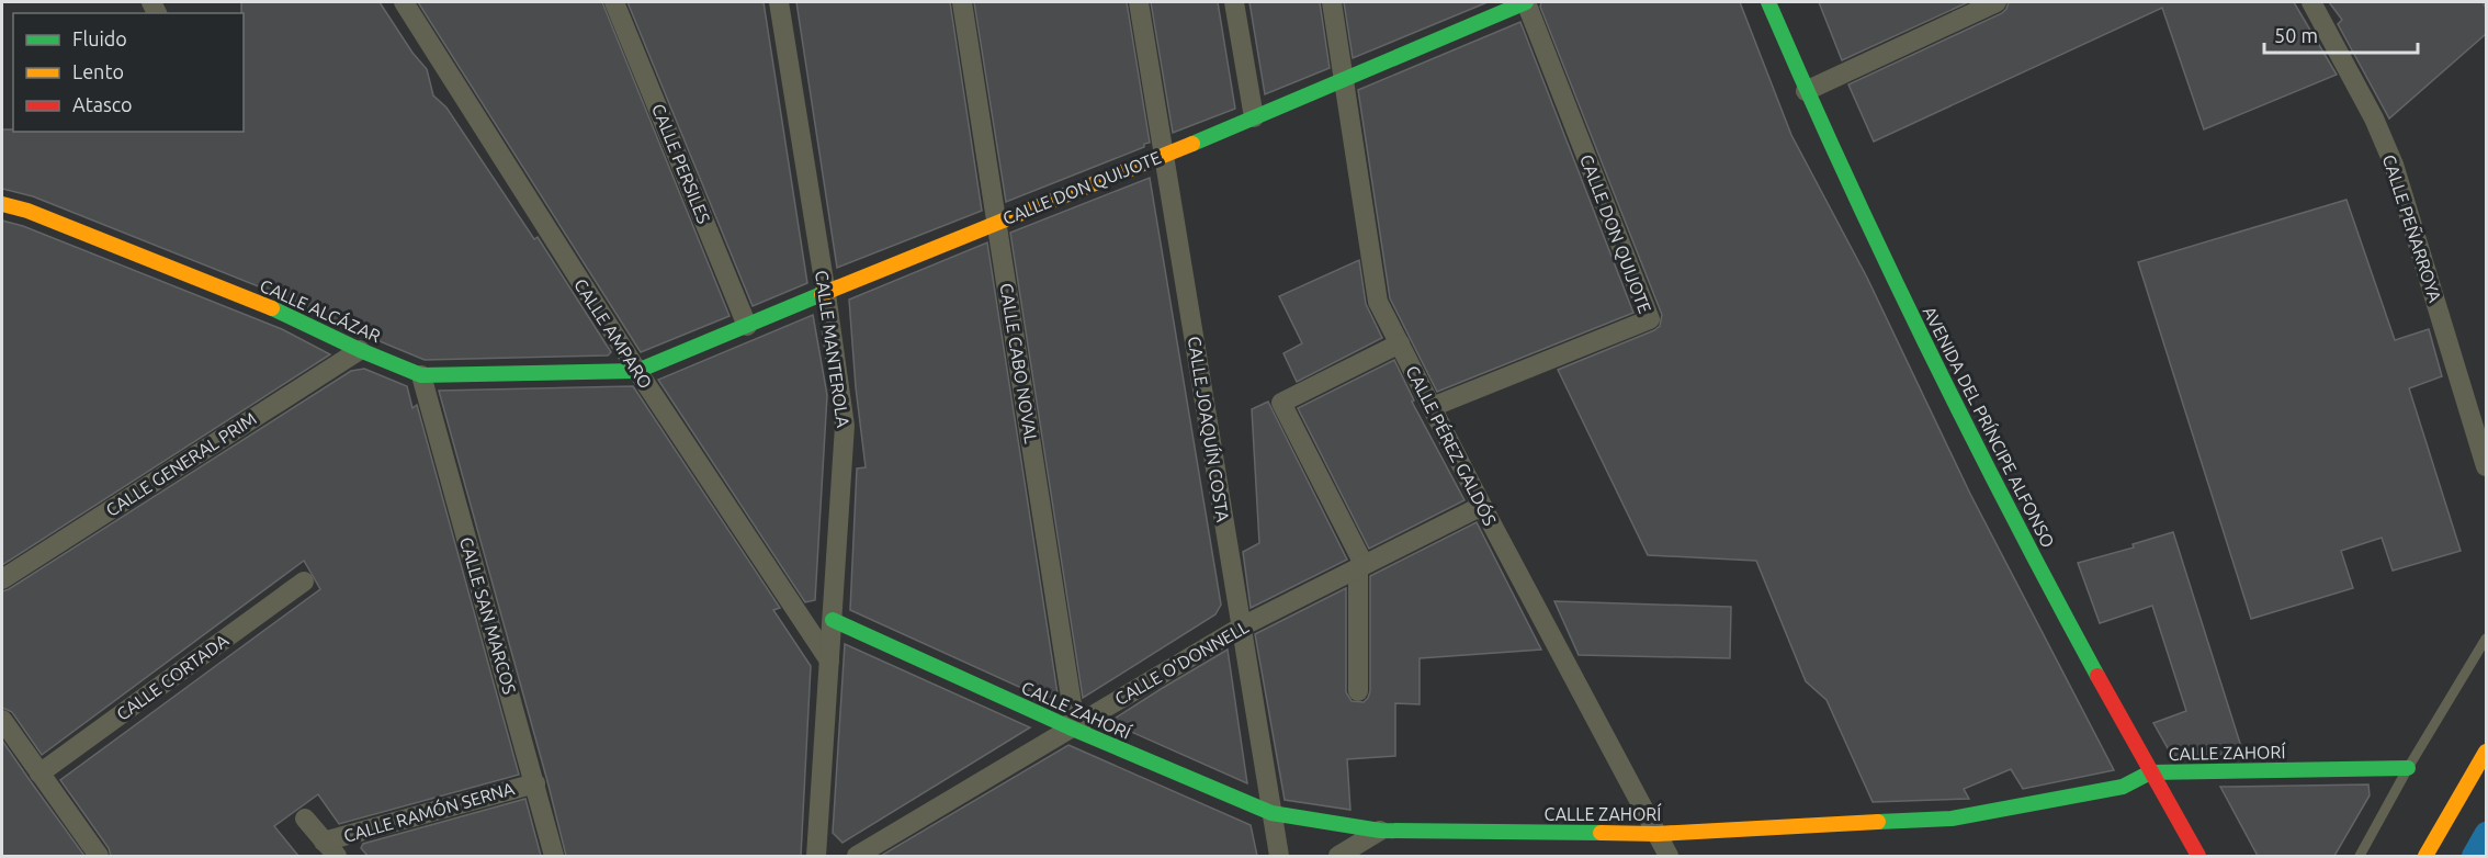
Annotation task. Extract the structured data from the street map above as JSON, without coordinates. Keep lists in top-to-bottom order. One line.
{"streets":{"main road":["CALLE DON QUIJOTE","CALLE ALCÁZAR","AVENIDA DEL PRÍNCIPE ALFONSO","CALLE ZAHORÍ"],"street":["CALLE PERSILES","CALLE PEÑARROYA","CALLE AMPARO","CALLE MANTEROLA","CALLE CABO NOVAL","CALLE JOAQUÍN COSTA","CALLE PÉREZ GALDÓS","CALLE GENERAL PRIM","CALLE SAN MARCOS","CALLE O'DONNELL","CALLE CORTADA","CALLE RAMÓN SERNA"]},"crossings":[["CALLE PERSILES","CALLE DON QUIJOTE"],["CALLE DON QUIJOTE","CALLE ALCÁZAR"],["CALLE DON QUIJOTE","CALLE AMPARO"],["CALLE DON QUIJOTE","CALLE MANTEROLA"],["CALLE DON QUIJOTE","CALLE CABO NOVAL"],["CALLE DON QUIJOTE","CALLE JOAQUÍN COSTA"],["CALLE DON QUIJOTE","CALLE PÉREZ GALDÓS"],["CALLE ALCÁZAR","CALLE AMPARO"],["CALLE ALCÁZAR","CALLE GENERAL PRIM"],["CALLE ALCÁZAR","CALLE SAN MARCOS"],["CALLE AMPARO","CALLE MANTEROLA"],["CALLE MANTEROLA","CALLE ZAHORÍ"],["CALLE CABO NOVAL","CALLE O'DONNELL"],["CALLE CABO NOVAL","CALLE ZAHORÍ"],["AVENIDA DEL PRÍNCIPE ALFONSO","CALLE ZAHORÍ"],["CALLE JOAQUÍN COSTA","CALLE O'DONNELL"],["CALLE JOAQUÍN COSTA","CALLE ZAHORÍ"],["CALLE PÉREZ GALDÓS","CALLE O'DONNELL"],["CALLE PÉREZ GALDÓS","CALLE ZAHORÍ"],["CALLE SAN MARCOS","CALLE RAMÓN SERNA"],["CALLE O'DONNELL","CALLE ZAHORÍ"]],"legend":["Fluido","Lento","Atasco"],"scale_bar":"50 m"}
